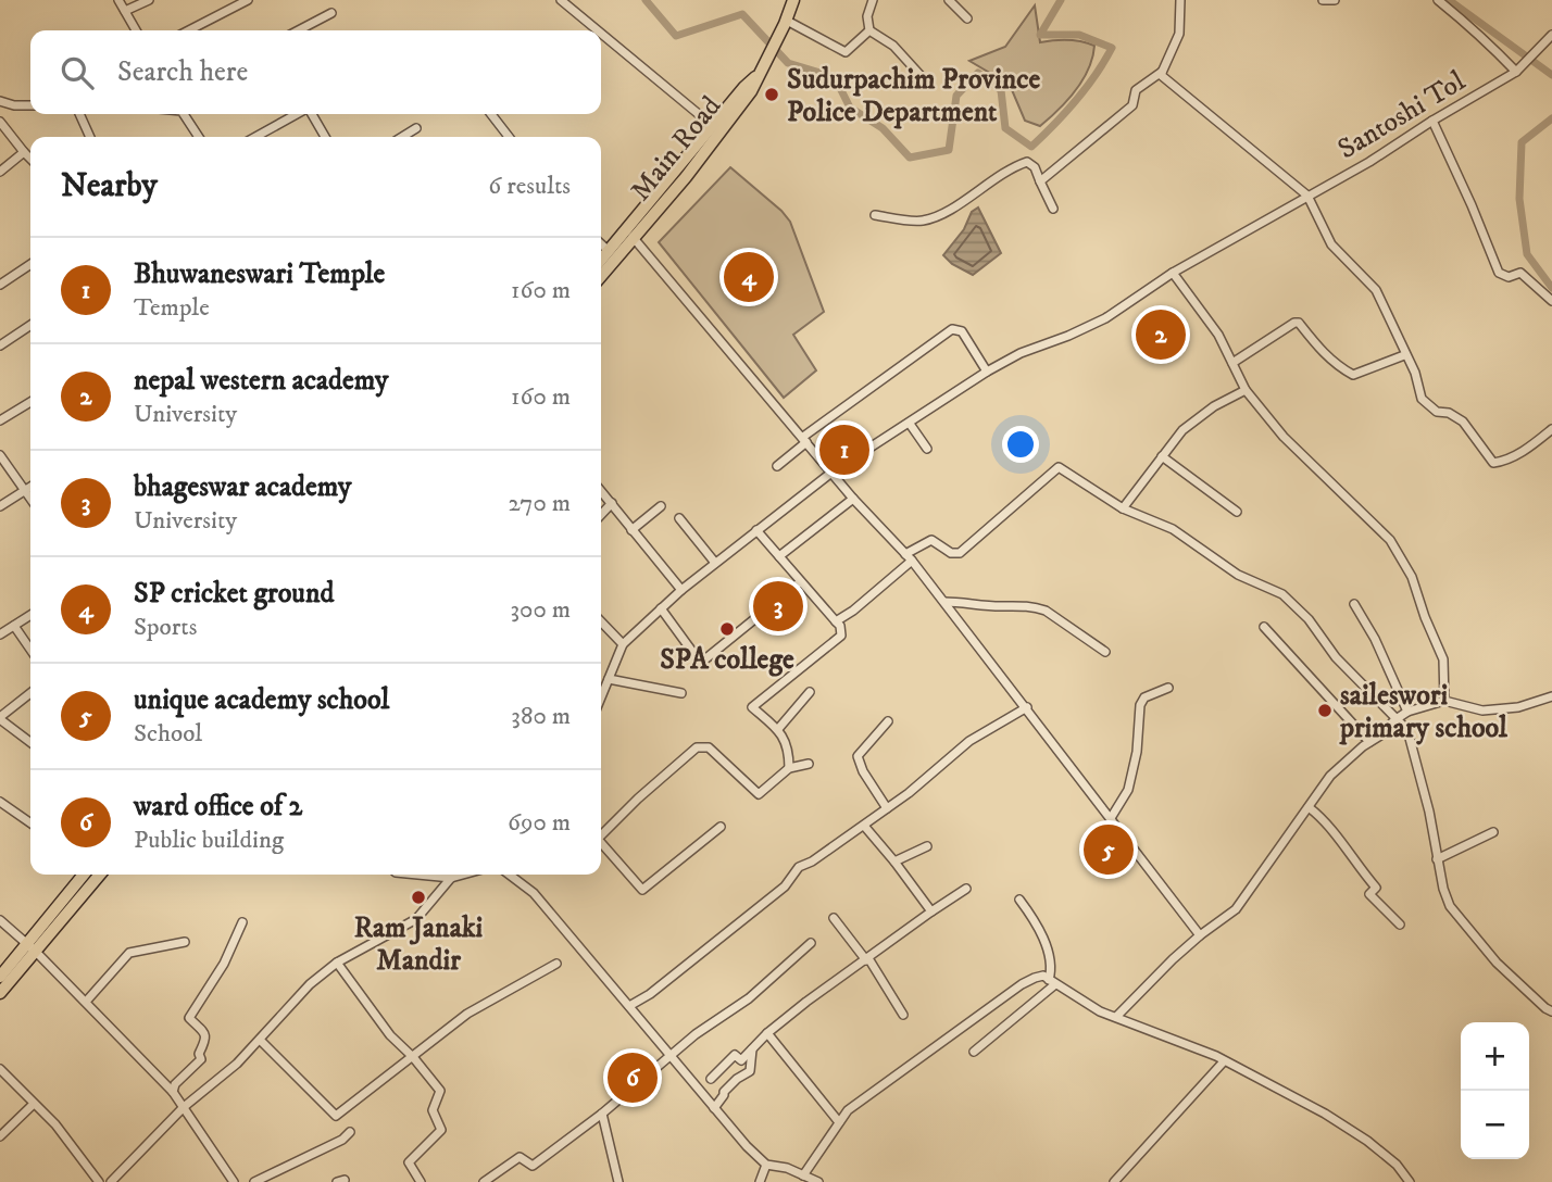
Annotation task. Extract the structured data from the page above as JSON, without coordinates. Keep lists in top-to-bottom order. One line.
{"streets":{"main road":["Main Road"],"street":["Santoshi Tol"]},"places":["Sudurpachim Province Police Department","SPA college","saileswori primary school","Ram Janaki Mandir"],"page":{"search":"Search here","heading":["Nearby","6 results"],"list":[{"mark":"1","name":"Bhuwaneswari Temple","note":"Temple","value":"160 m"},{"mark":"2","name":"nepal western academy","note":"University","value":"160 m"},{"mark":"3","name":"bhageswar academy","note":"University","value":"270 m"},{"mark":"4","name":"SP cricket ground","note":"Sports","value":"300 m"},{"mark":"5","name":"unique academy school","note":"School","value":"380 m"},{"mark":"6","name":"ward office of 2","note":"Public building","value":"690 m"}],"pins":["4","2","1","3","5","6"],"map_buttons":["+","−"]}}
